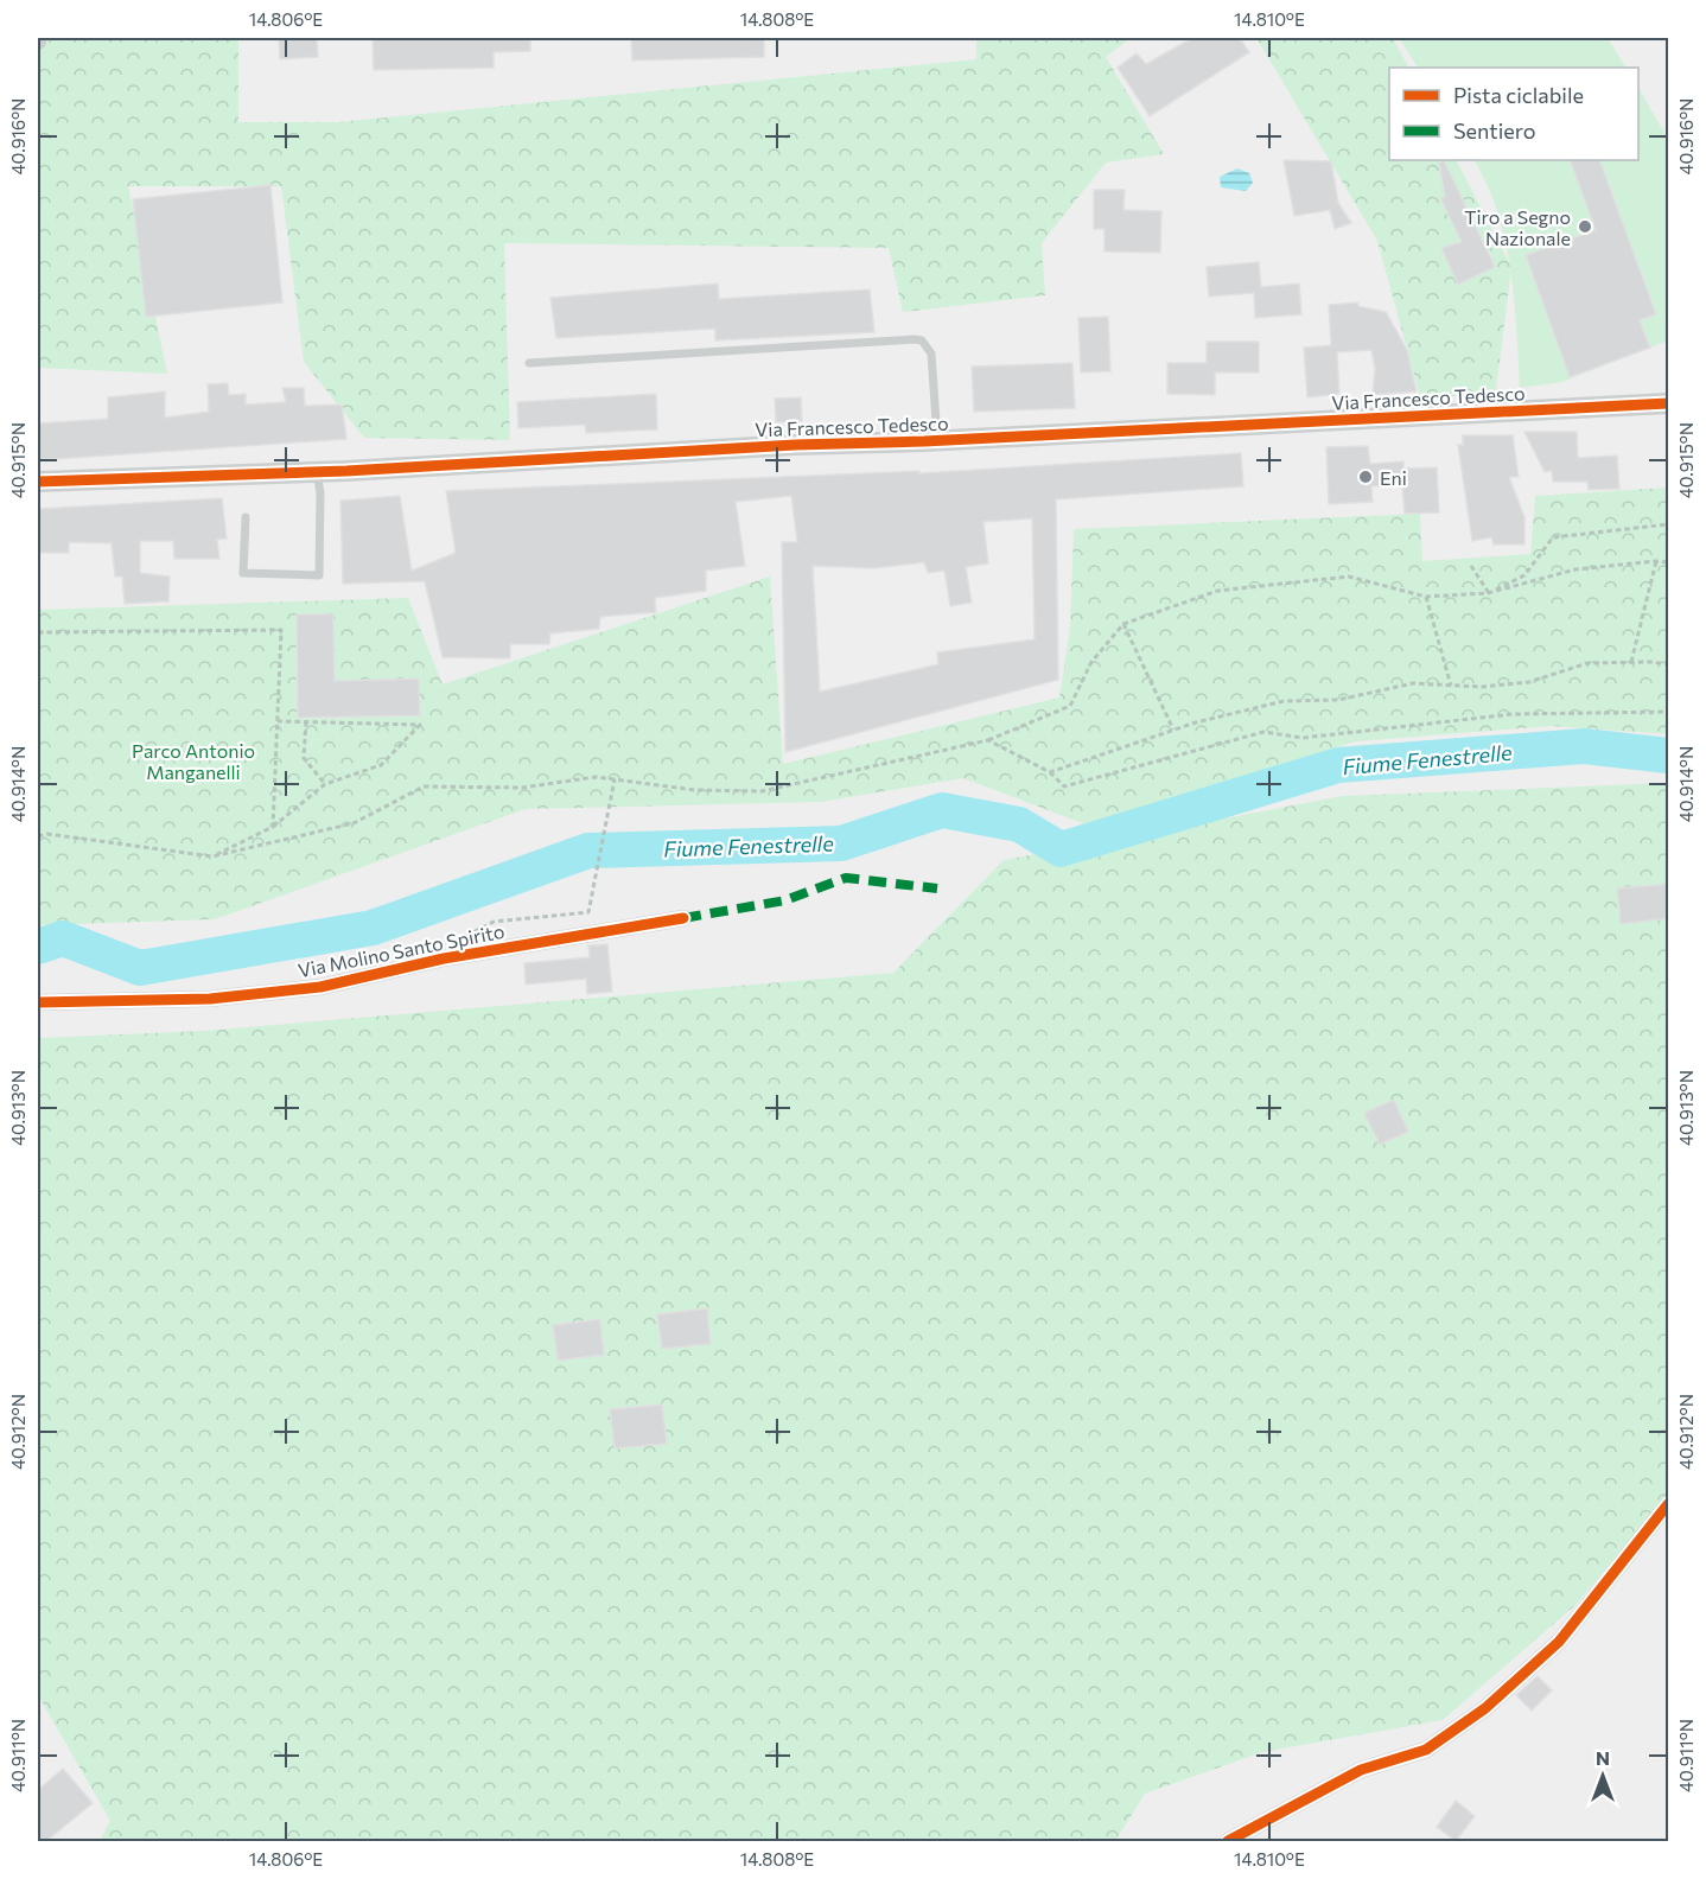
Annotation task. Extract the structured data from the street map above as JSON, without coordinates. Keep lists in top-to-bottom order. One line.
{"streets":{"street":["Via Francesco Tedesco","Via Molino Santo Spirito"]},"water":["Fiume Fenestrelle"],"parks":["Parco Antonio Manganelli"],"places":["Tiro a Segno Nazionale","Eni"],"legend":["Pista ciclabile","Sentiero"],"north":"top","coordinates":["14.806°E","14.808°E","14.810°E","40.916°N","40.915°N","40.914°N","40.913°N","40.912°N","40.911°N"]}
